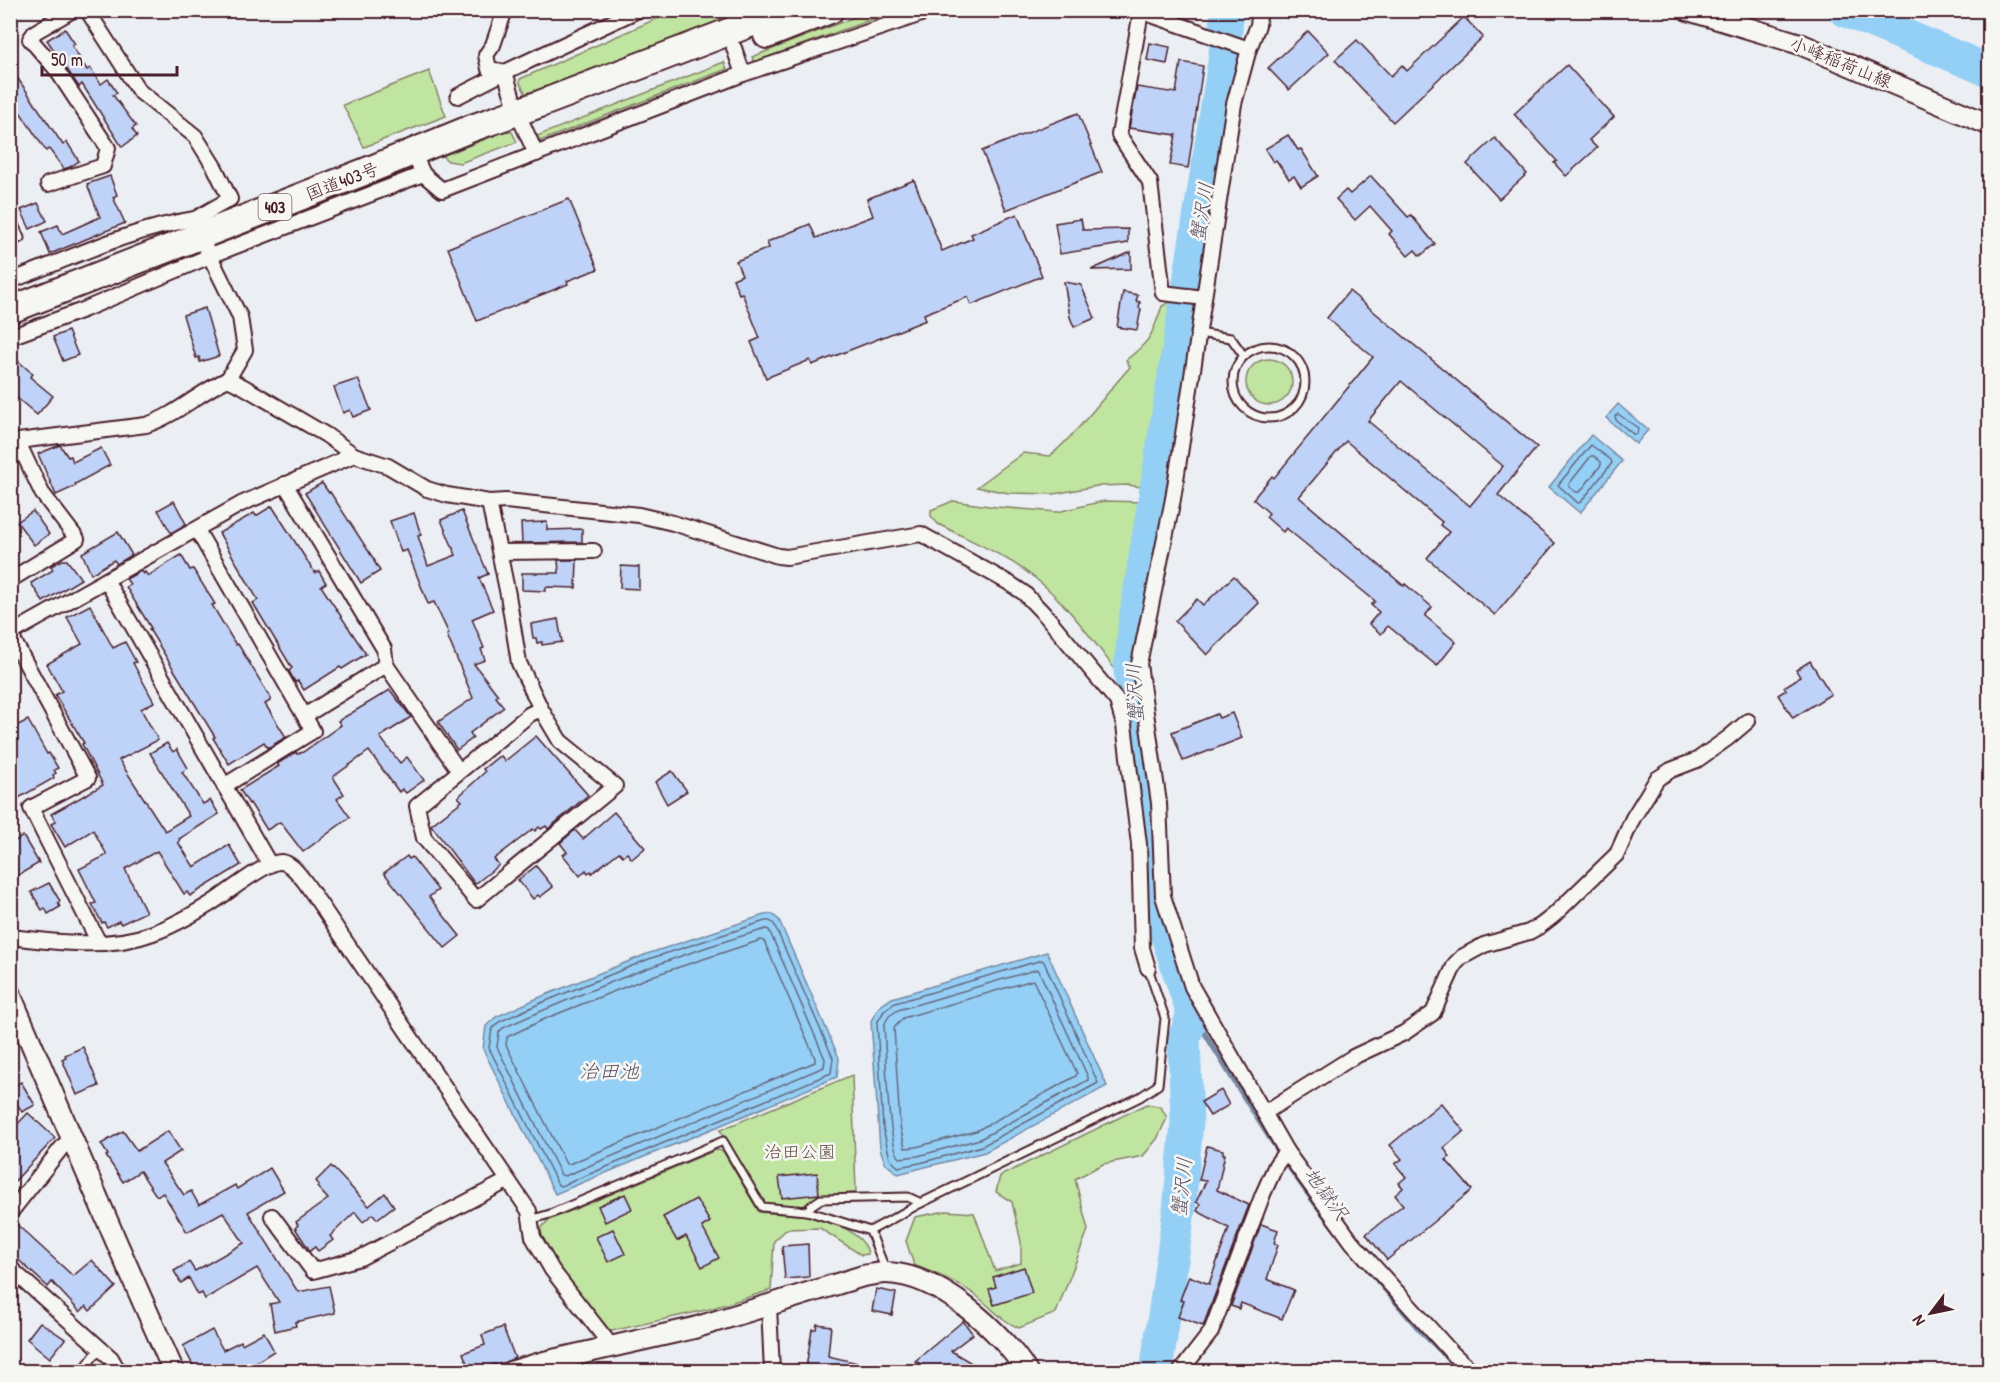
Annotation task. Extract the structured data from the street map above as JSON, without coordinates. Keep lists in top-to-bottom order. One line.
{"streets":{"highway":["国道403号","403"],"street":["小峰稲荷山線"]},"water":["蟹沢川","治田池","地獄沢"],"parks":["治田公園"],"scale_bar":"50 m","north":"bottom left"}
